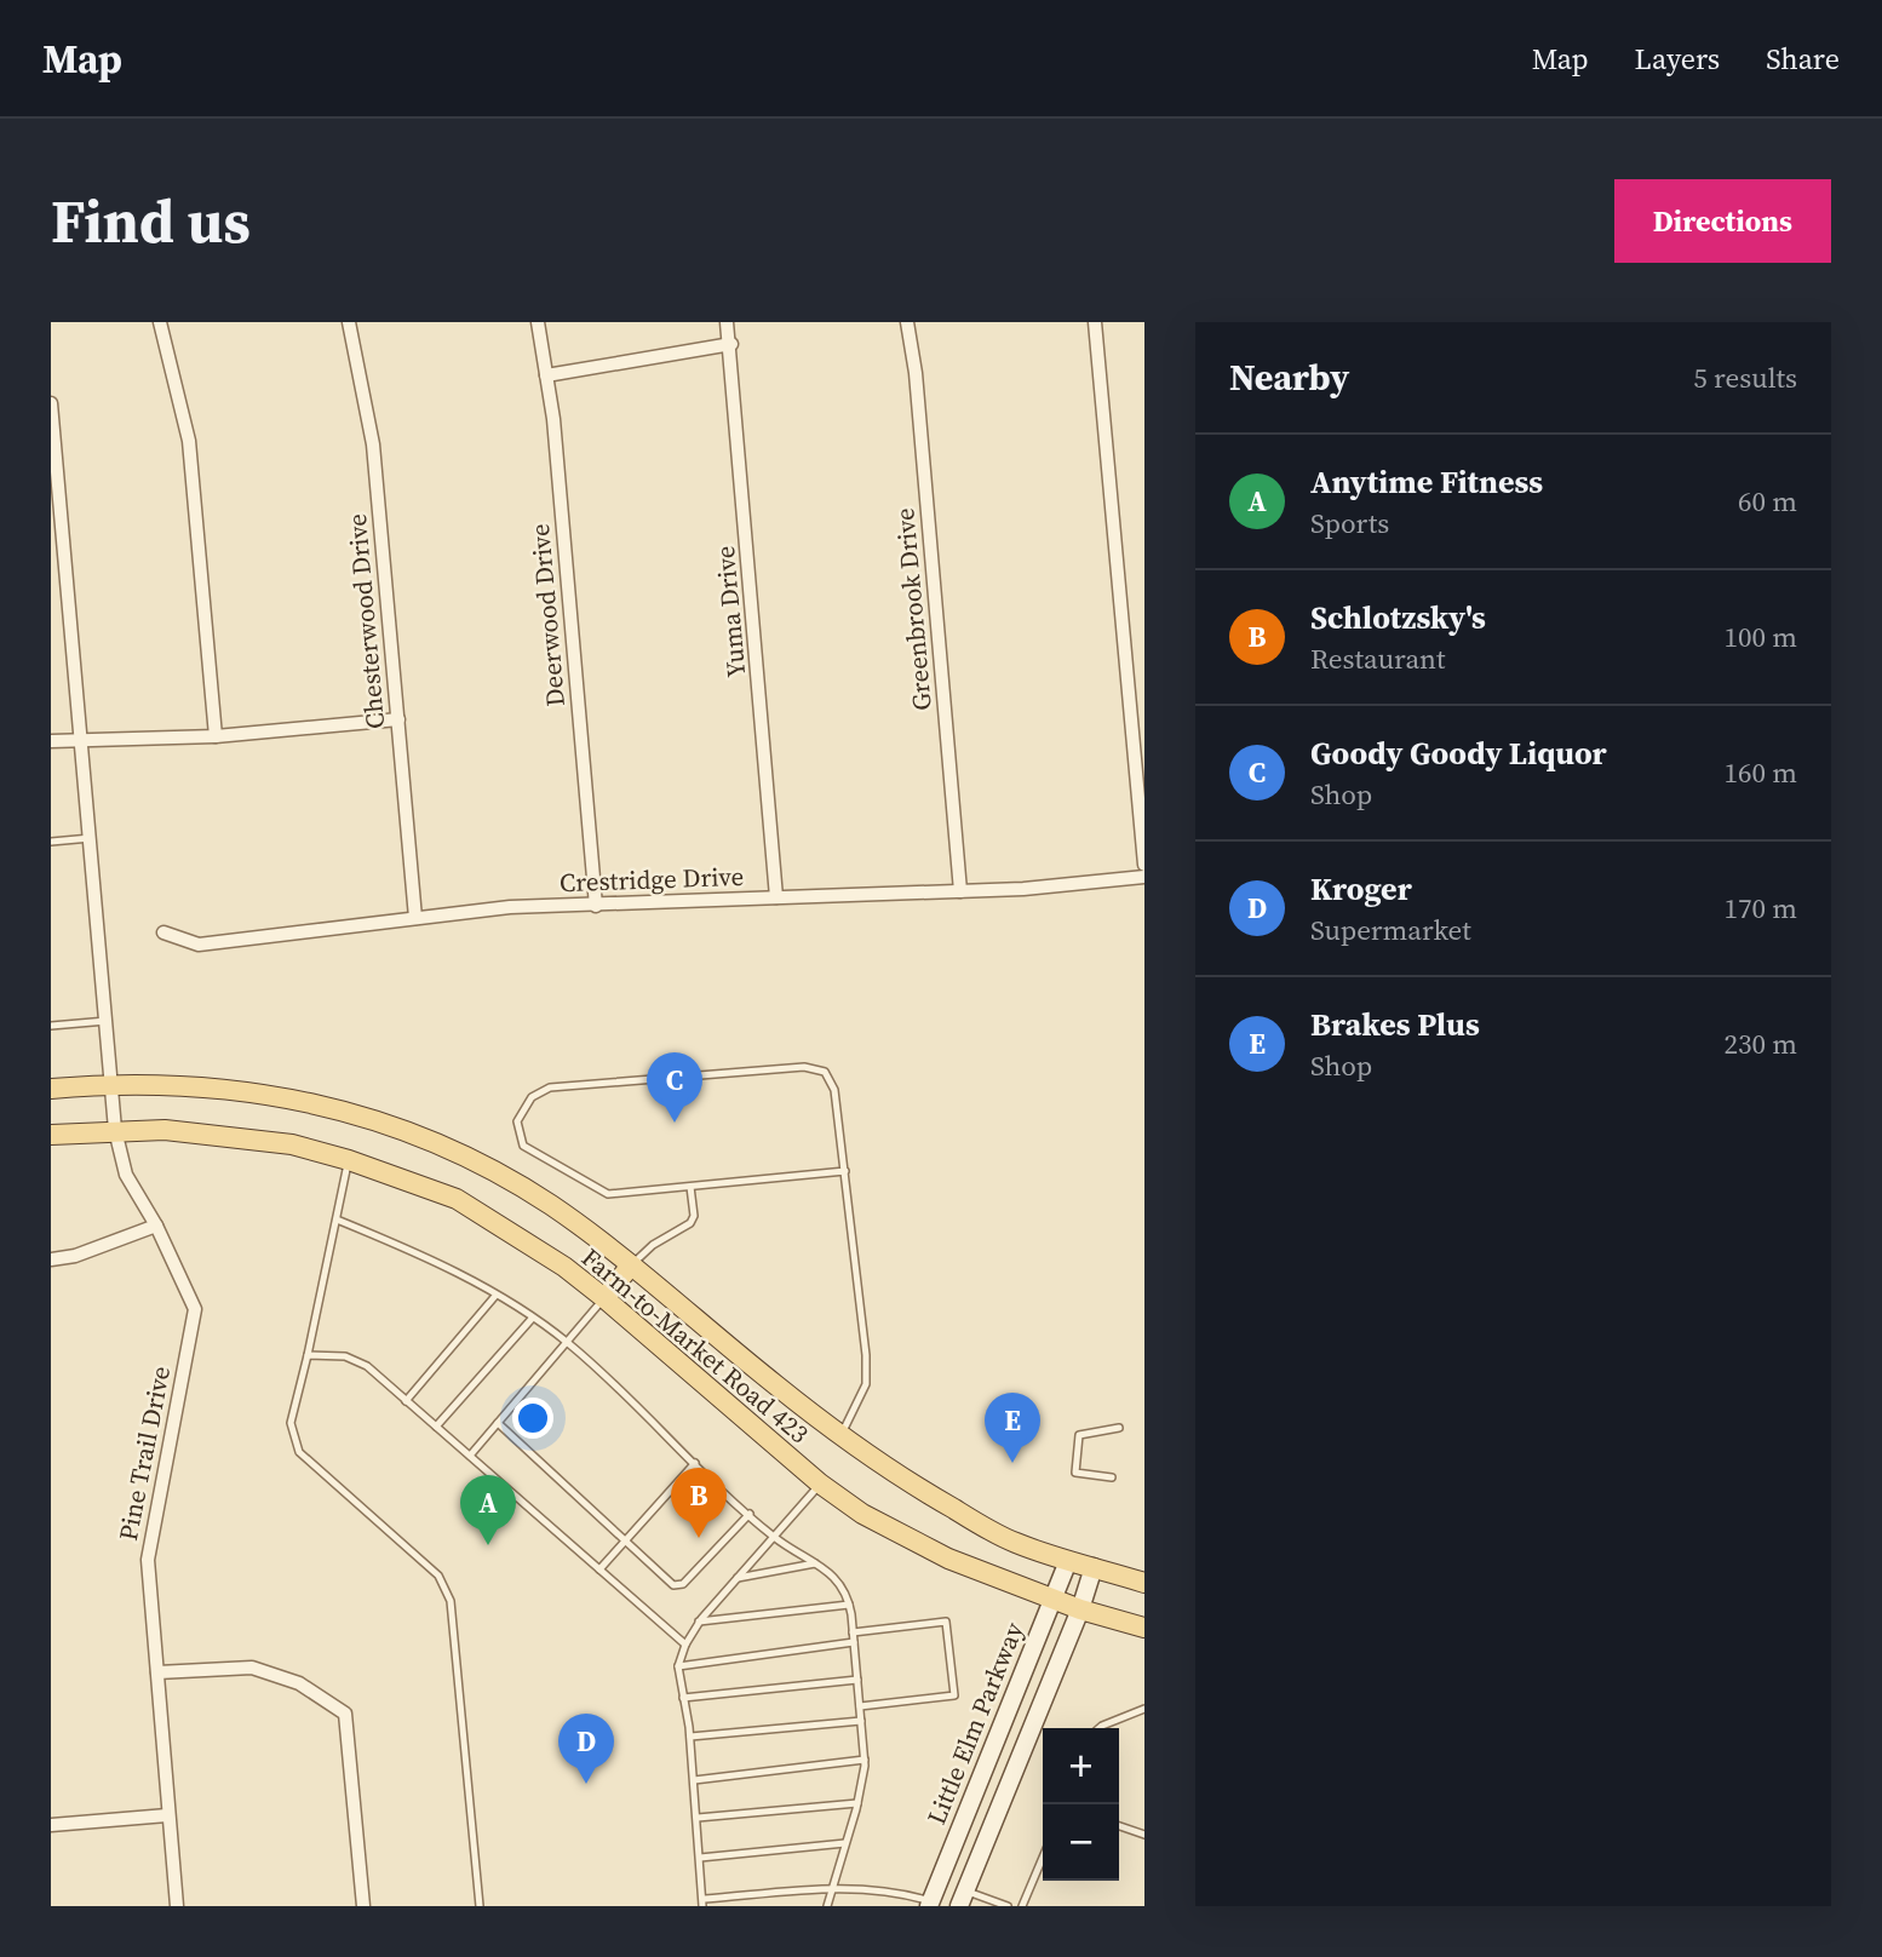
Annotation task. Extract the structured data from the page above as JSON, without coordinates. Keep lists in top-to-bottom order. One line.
{"streets":{"main road":["Farm-to-Market Road 423","Little Elm Parkway"],"street":["Greenbrook Drive","Yuma Drive","Deerwood Drive","Chesterwood Drive","Crestridge Drive","Pine Trail Drive"]},"crossings":[["Greenbrook Drive","Crestridge Drive"],["Yuma Drive","Crestridge Drive"],["Deerwood Drive","Crestridge Drive"],["Chesterwood Drive","Crestridge Drive"],["Farm-to-Market Road 423","Pine Trail Drive"],["Farm-to-Market Road 423","Little Elm Parkway"]],"page":{"header":"Map","nav":["Map","Layers","Share"],"buttons":"Directions","title":"Find us","heading":["Nearby","5 results"],"list":[{"mark":"A","name":"Anytime Fitness","note":"Sports","value":"60 m"},{"mark":"B","name":"Schlotzsky's","note":"Restaurant","value":"100 m"},{"mark":"C","name":"Goody Goody Liquor","note":"Shop","value":"160 m"},{"mark":"D","name":"Kroger","note":"Supermarket","value":"170 m"},{"mark":"E","name":"Brakes Plus","note":"Shop","value":"230 m"}],"pins":["C","E","B","A","D"],"map_buttons":["+","−"]}}
